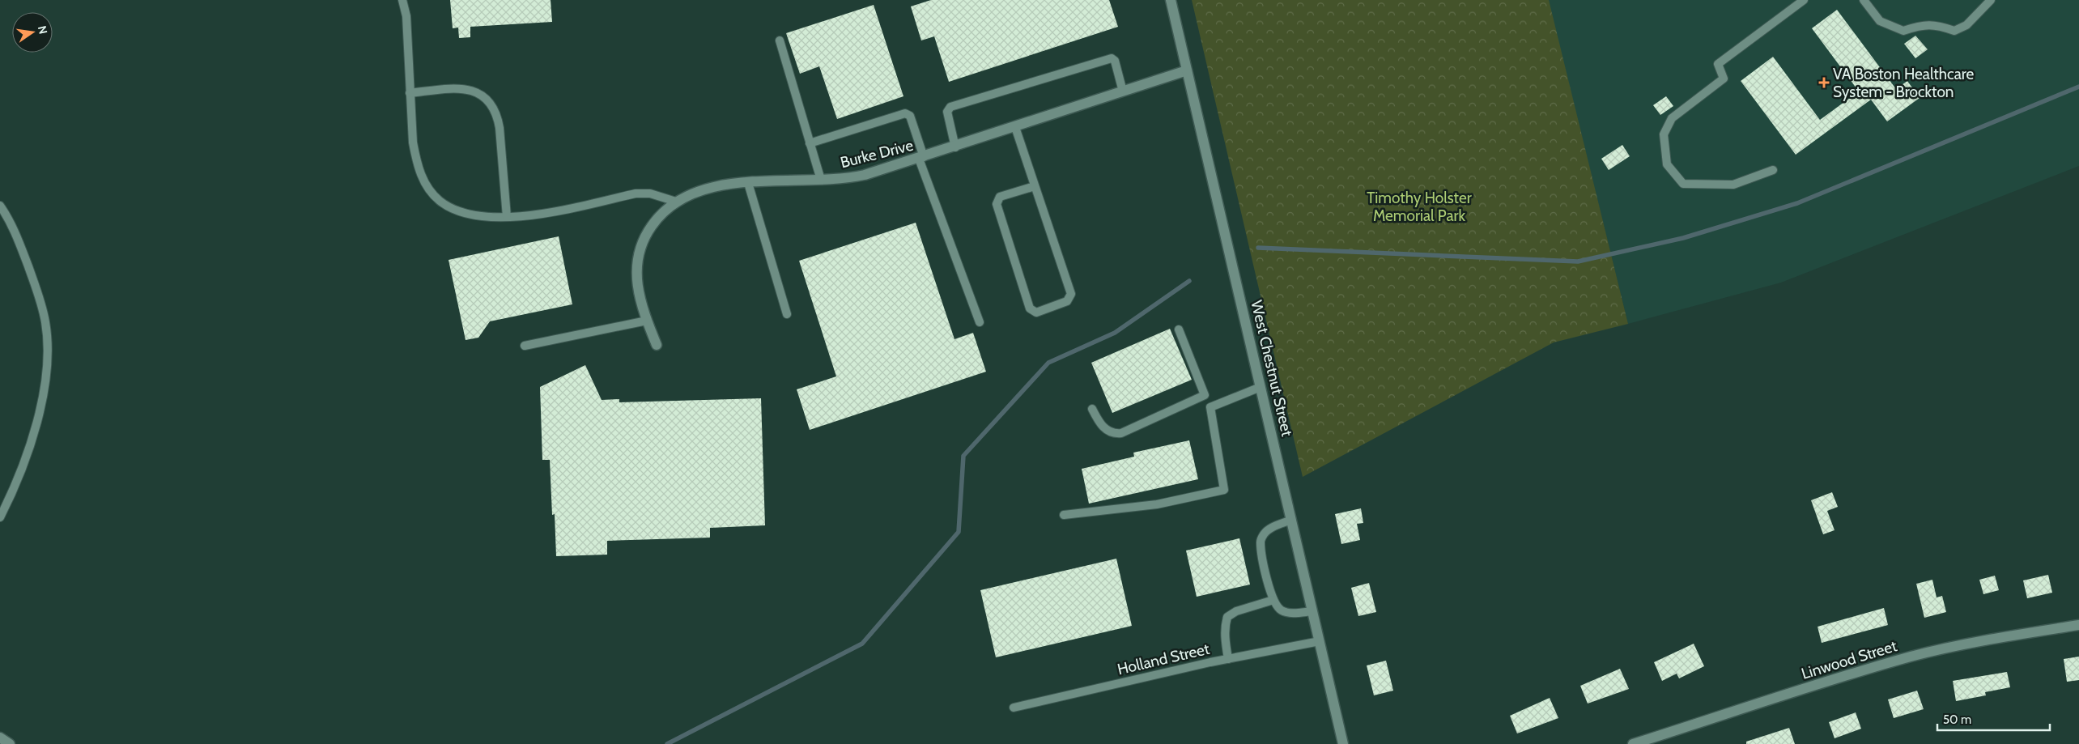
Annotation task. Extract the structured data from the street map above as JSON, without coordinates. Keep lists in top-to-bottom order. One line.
{"streets":{"street":["Burke Drive","West Chestnut Street","Linwood Street"],"lane":["Holland Street"]},"crossings":[["Burke Drive","West Chestnut Street"],["West Chestnut Street","Holland Street"]],"parks":["Timothy Holster Memorial Park"],"places":{"health":["VA Boston Healthcare System - Brockton"]},"scale_bar":"50 m","north":"right"}
